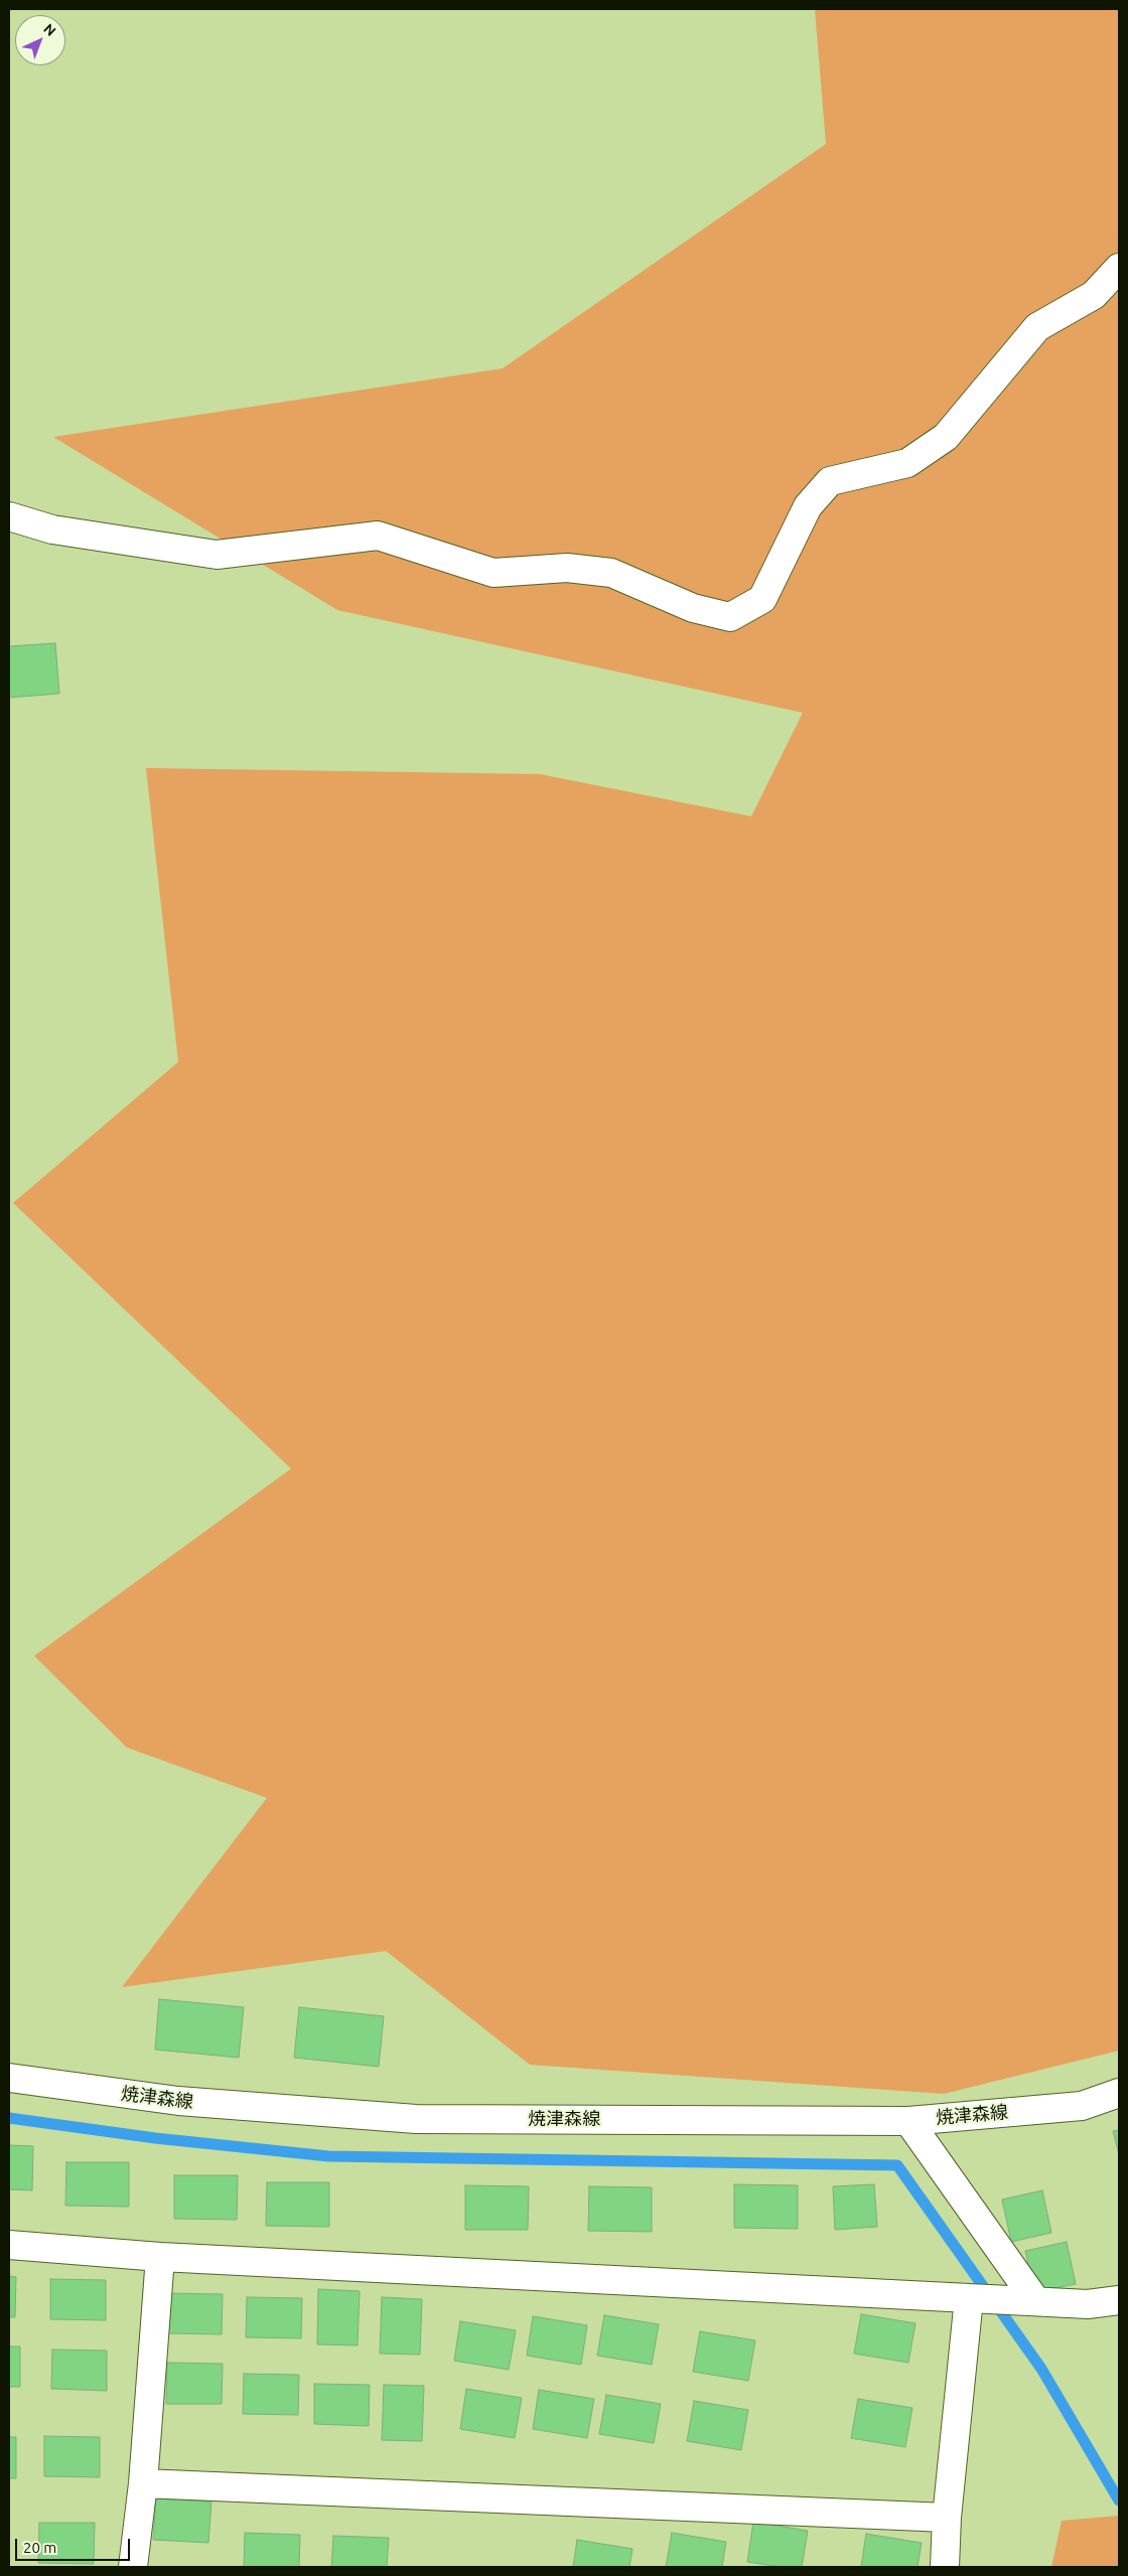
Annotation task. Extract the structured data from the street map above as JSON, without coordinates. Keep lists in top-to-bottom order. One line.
{"streets":{"street":["焼津森線"]},"scale_bar":"20 m","north":"top right"}
